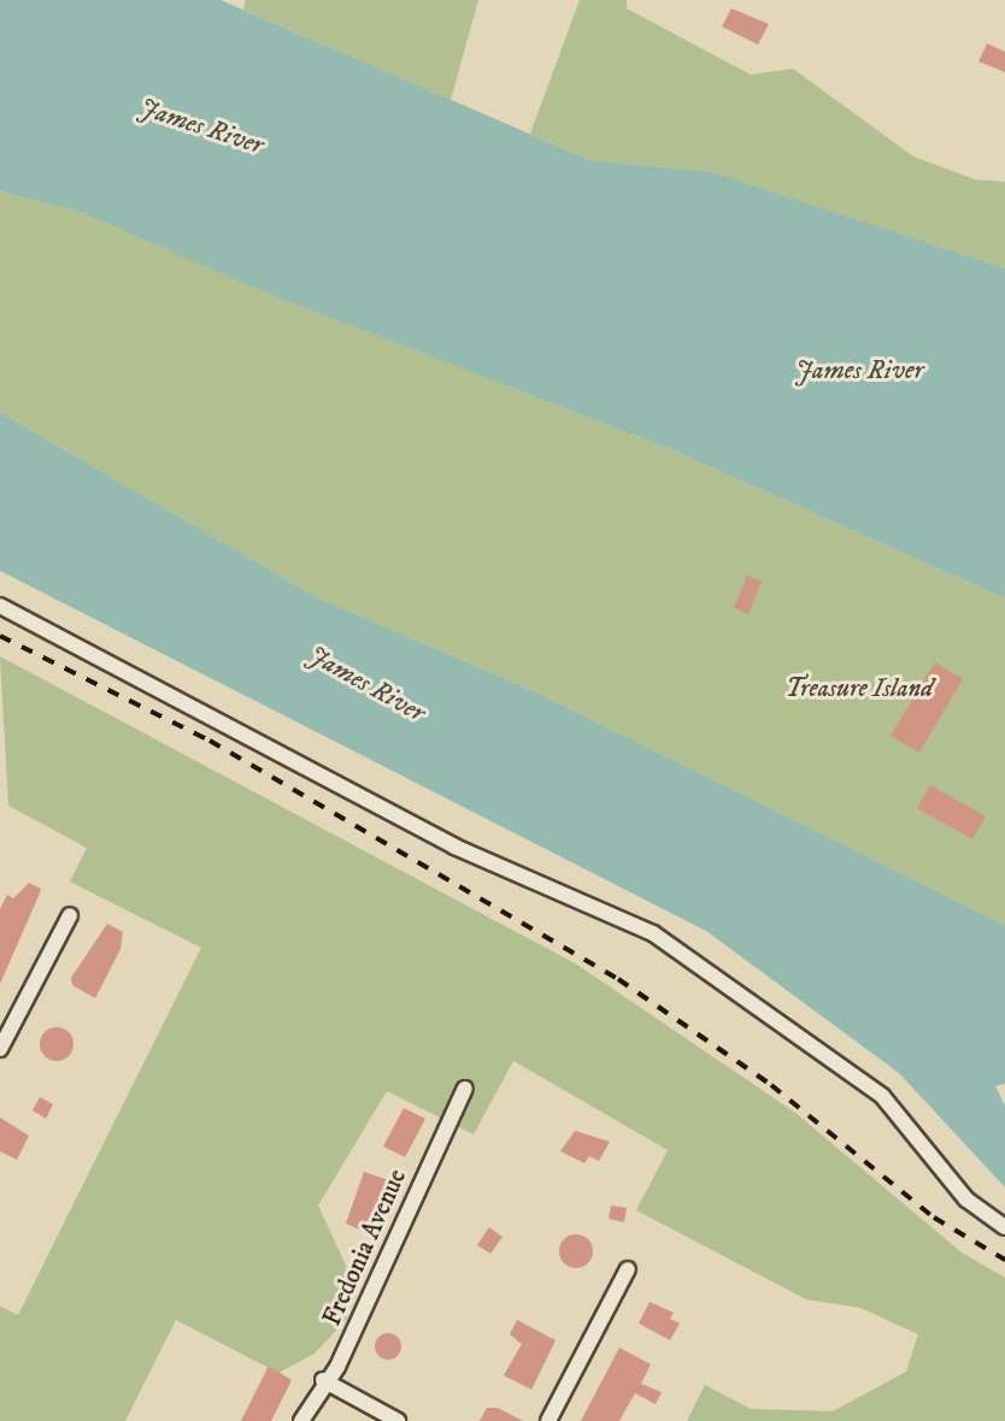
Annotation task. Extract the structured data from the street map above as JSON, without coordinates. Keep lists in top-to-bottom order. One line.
{"streets":{"street":["Fredonia Avenue"]},"water":["James River"],"parks":["Treasure Island"]}
